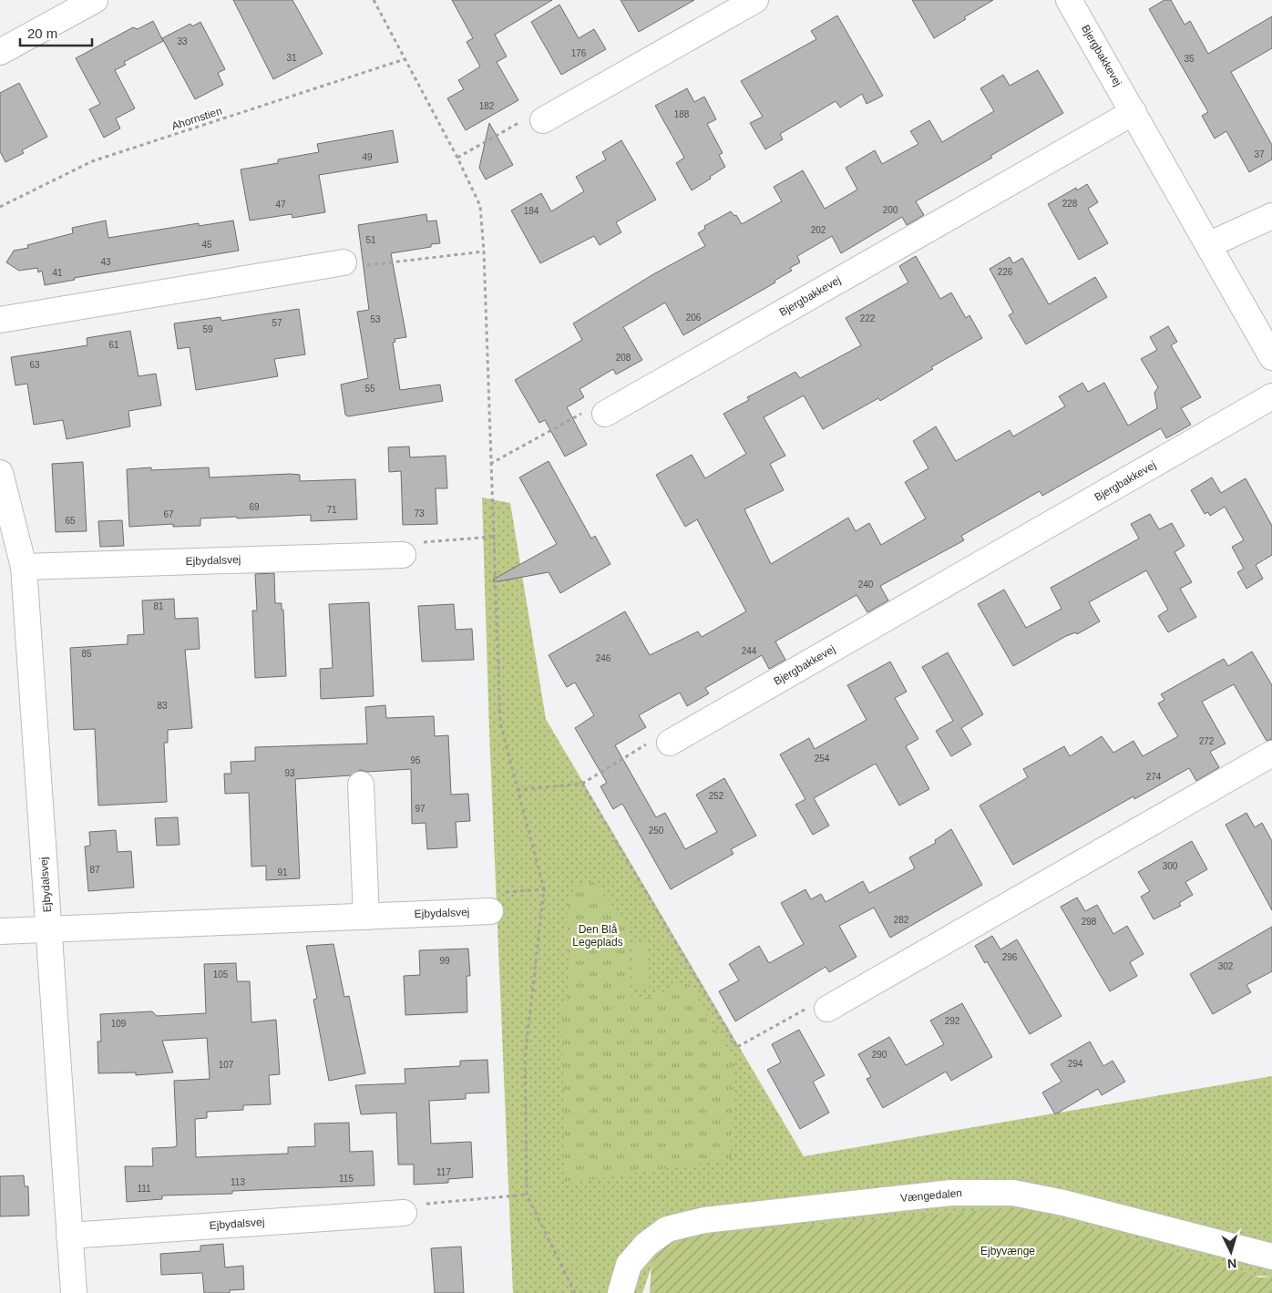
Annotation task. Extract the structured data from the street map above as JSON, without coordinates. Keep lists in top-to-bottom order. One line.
{"streets":{"street":["Bjergbakkevej","Ejbydalsvej","Vængedalen"],"path":["Ahornstien"]},"parks":["Den Blå Legeplads","Ejbyvænge"],"house_numbers":["33","176","31","35","182","188","37","49","228","47","200","184","202","51","45","43","226","41","206","222","53","57","59","61","208","63","55","69","71","73","67","65","240","81","244","85","246","83","272","254","95","93","274","252","97","250","300","87","91","282","298","296","99","302","105","292","109","290","294","107","117","115","113","111"],"scale_bar":"20 m","north":"bottom"}
